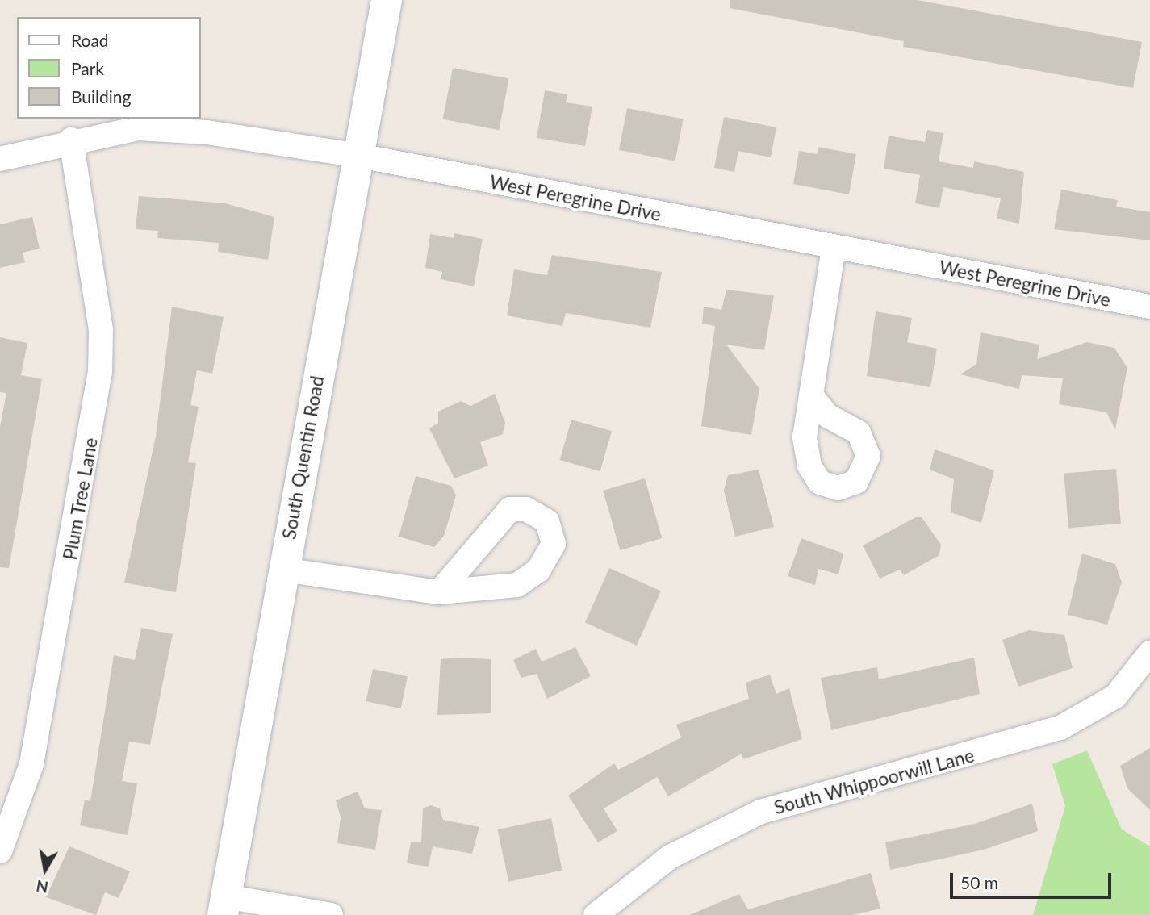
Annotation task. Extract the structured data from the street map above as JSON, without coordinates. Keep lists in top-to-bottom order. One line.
{"streets":{"main road":["South Quentin Road"],"street":["West Peregrine Drive","Plum Tree Lane","South Whippoorwill Lane"]},"crossings":[["West Peregrine Drive","South Quentin Road"],["West Peregrine Drive","Plum Tree Lane"]],"legend":["Road","Park","Building"],"scale_bar":"50 m","north":"bottom"}
